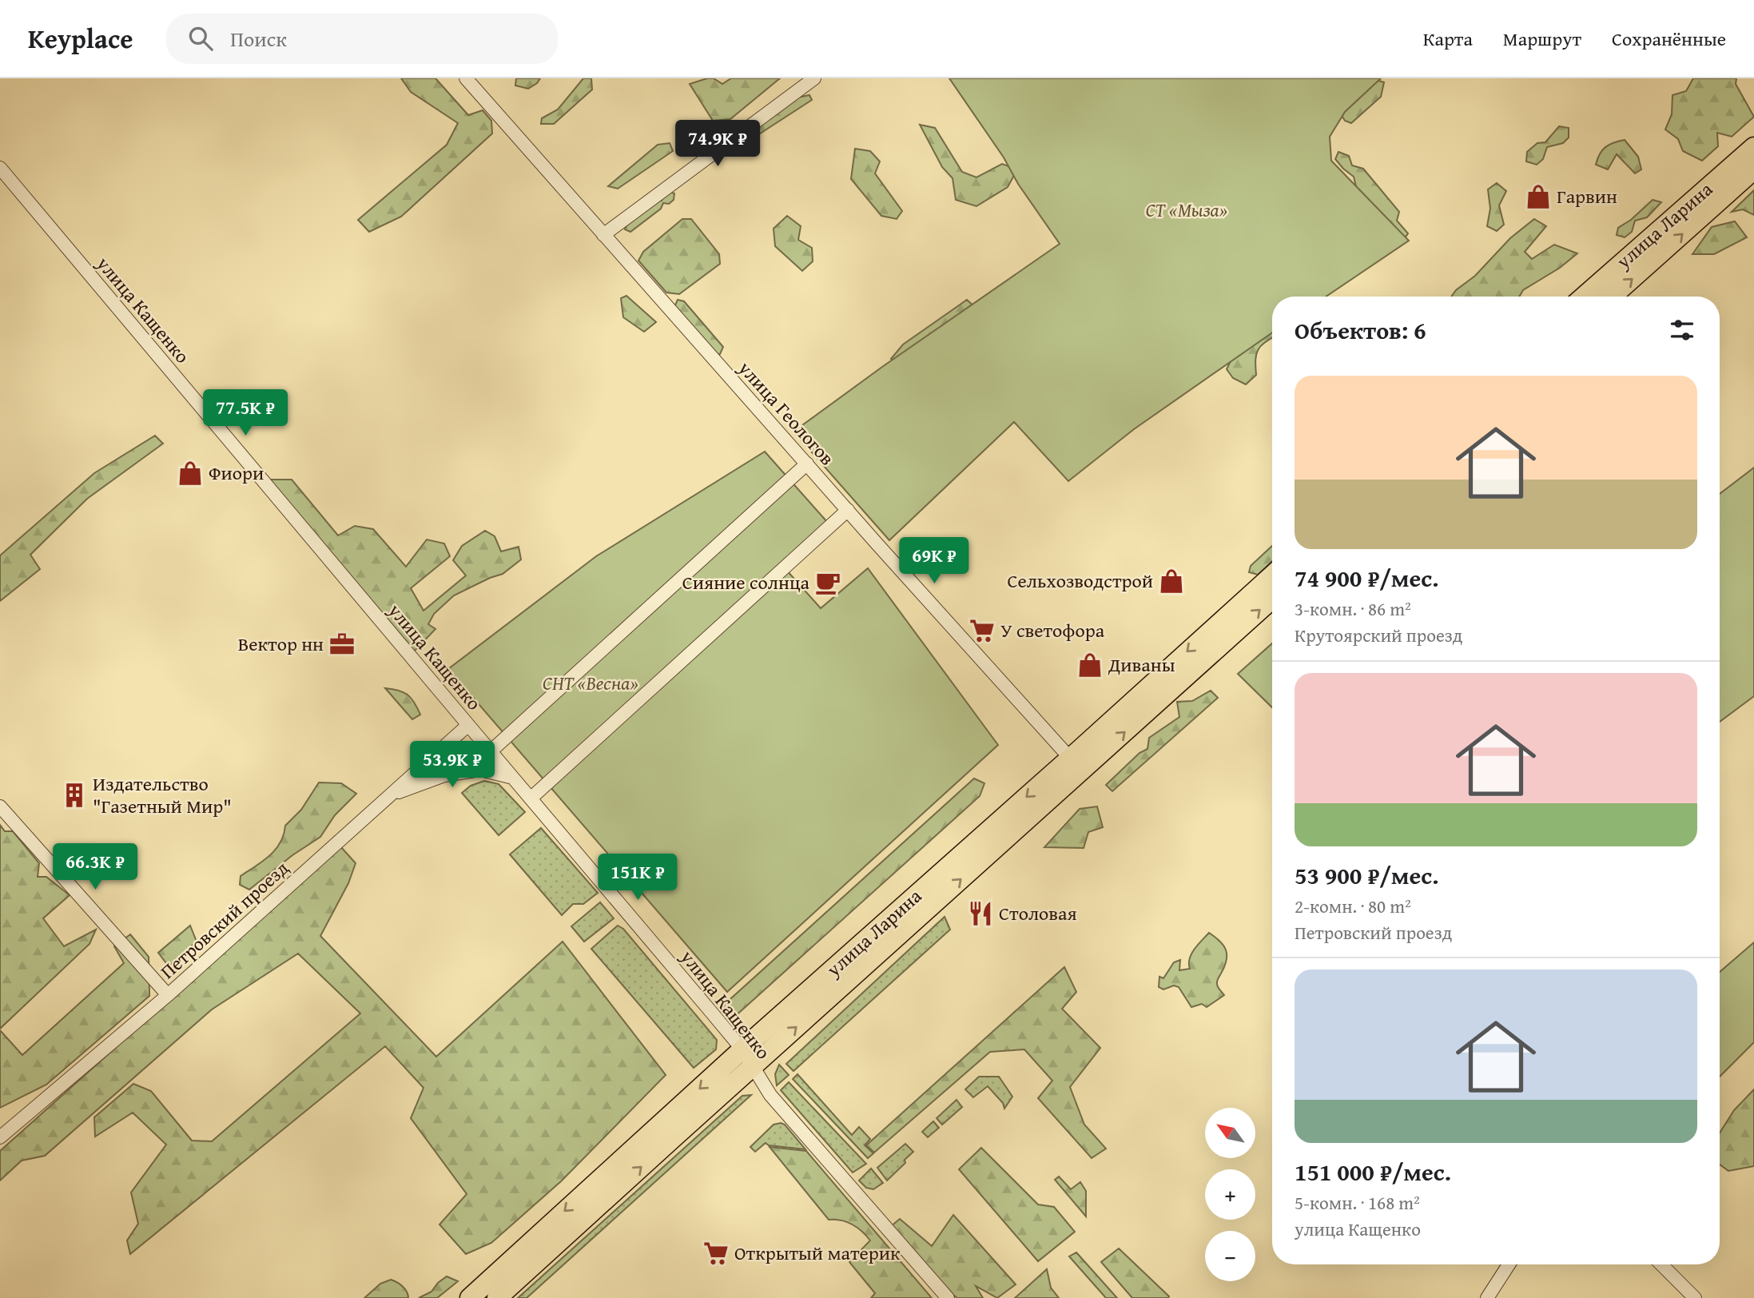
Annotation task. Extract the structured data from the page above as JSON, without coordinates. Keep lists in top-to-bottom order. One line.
{"streets":{"main road":["улица Ларина"],"street":["улица Кащенко","улица Геологов","Петровский проезд"]},"crossings":[["улица Ларина","улица Кащенко"],["улица Ларина","улица Геологов"],["улица Кащенко","Петровский проезд"]],"parks":["СТ «Мыза»","СНТ «Весна»"],"places":{"shop":["Гарвин","Фиори","Сельхозводстрой","Диваны"],"cafe":["Сияние солнца"],"supermarket":["У светофора","Открытый материк"],"office":["Вектор нн"],"building":["Издательство \"Газетный Мир\""],"restaurant":["Столовая"]},"north":"top left","page":{"header":"Keyplace","search":"Поиск","nav":["Карта","Маршрут","Сохранённые"],"price":["74.9K ₽","77.5K ₽","69K ₽","53.9K ₽","66.3K ₽","151K ₽"],"heading":"Объектов: 6","list":[{"name":"74 900 ₽/мес.","note":"3-комн. · 86 m² · Крутоярский проезд"},{"name":"53 900 ₽/мес.","note":"2-комн. · 80 m² · Петровский проезд"},{"name":"151 000 ₽/мес.","note":"5-комн. · 168 m² · улица Кащенко"}],"map_buttons":["+","−"]}}
